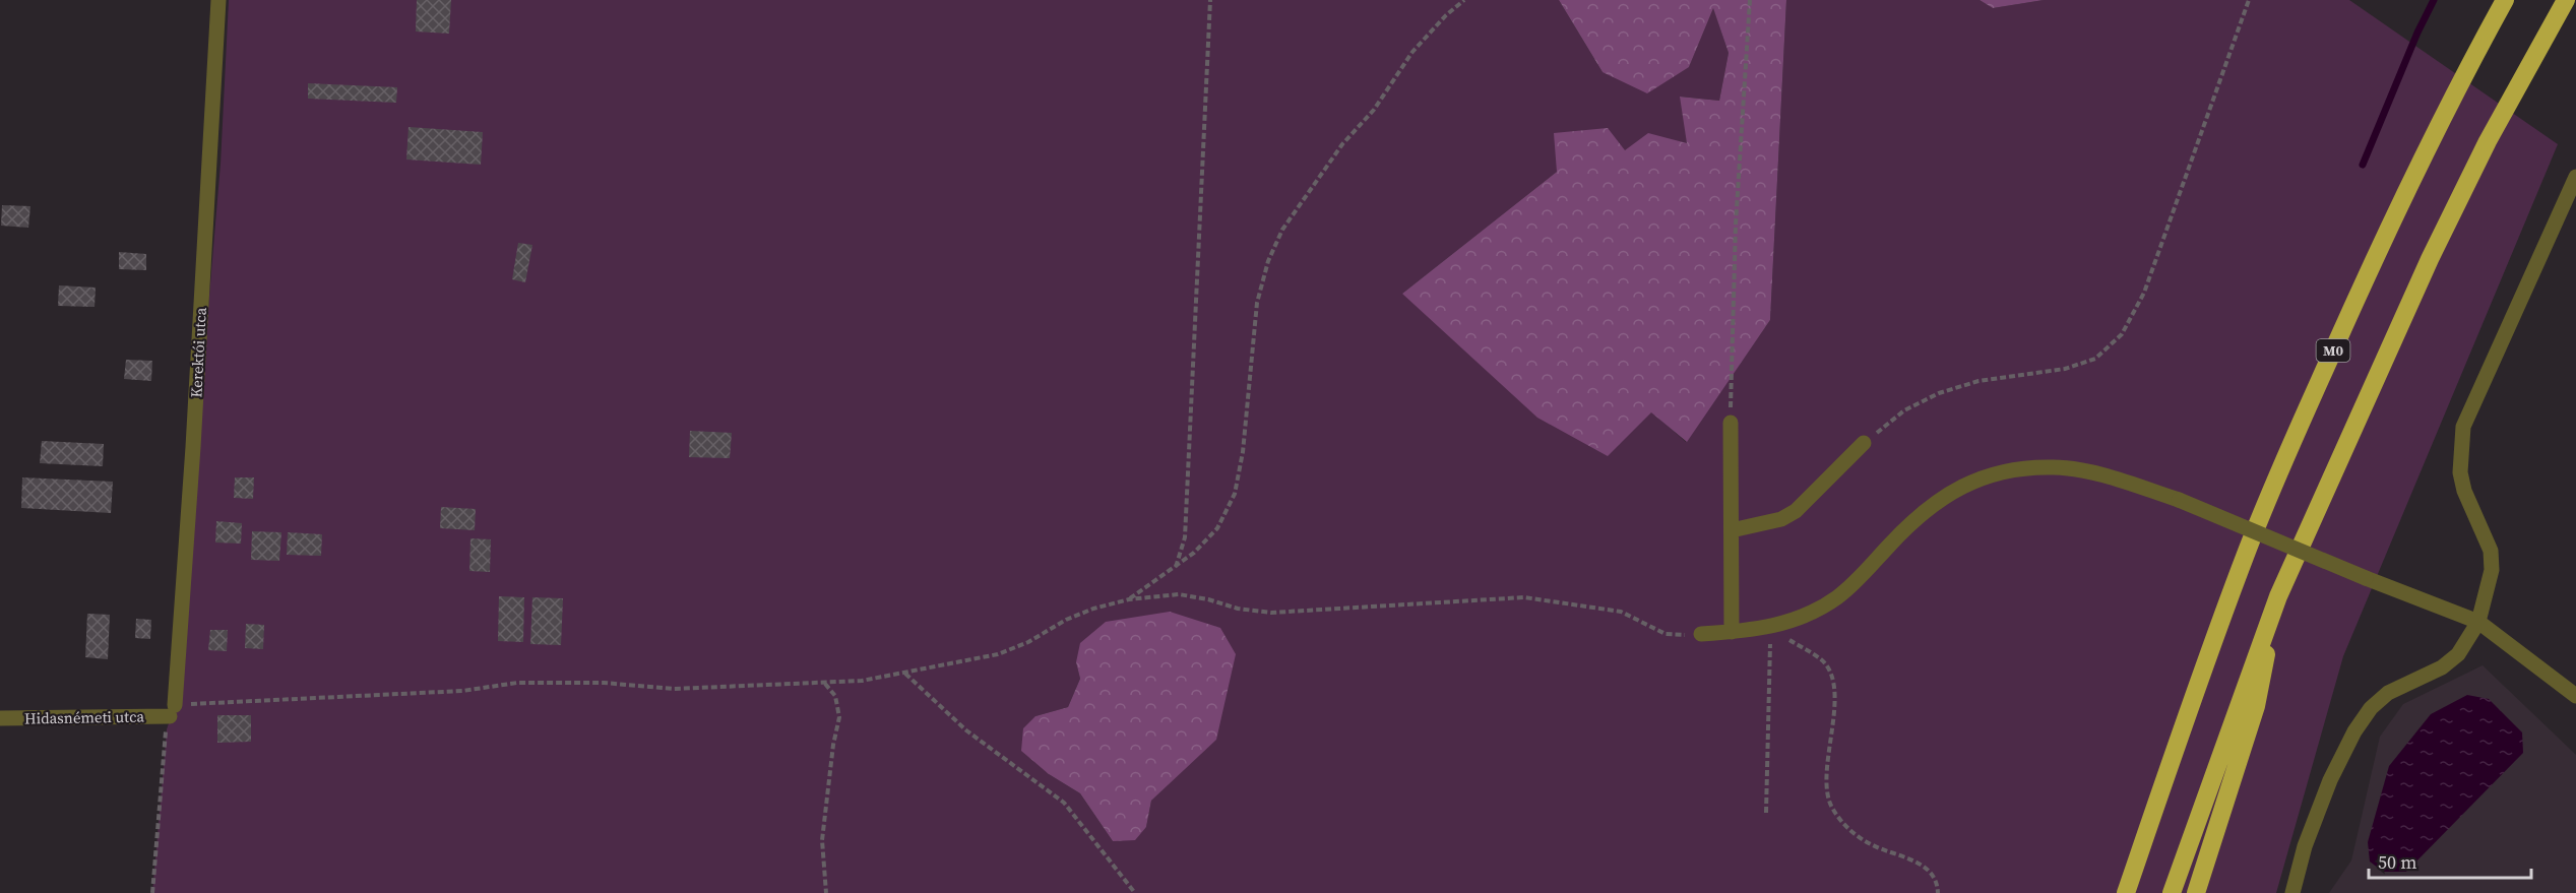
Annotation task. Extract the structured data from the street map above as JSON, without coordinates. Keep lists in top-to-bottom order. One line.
{"streets":{"highway":["M0"],"street":["Kerektói utca","Hidasnémeti utca"]},"crossings":[["Kerektói utca","Hidasnémeti utca"]],"scale_bar":"50 m"}
